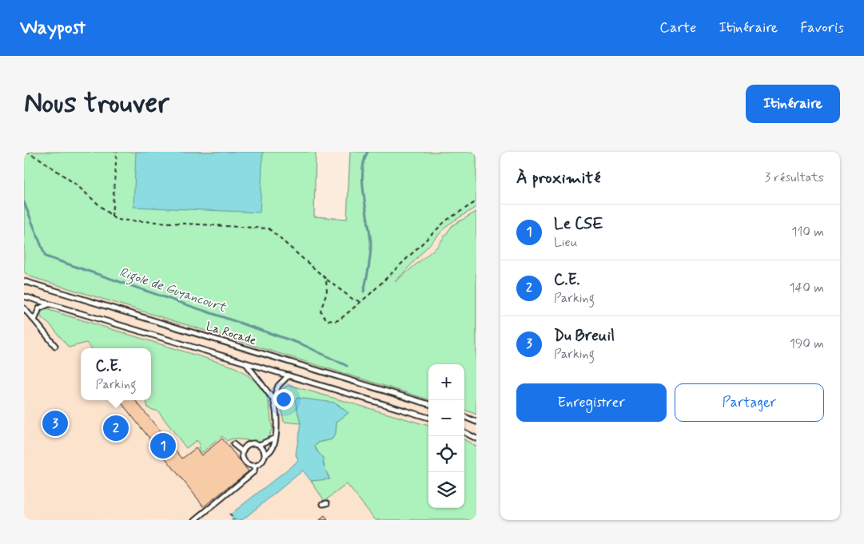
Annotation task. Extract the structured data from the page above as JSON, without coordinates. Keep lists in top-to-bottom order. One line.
{"streets":{"lane":["La Rocade"]},"water":["Rigole de Guyancourt"],"page":{"header":"Waypost","nav":["Carte","Itinéraire","Favoris"],"buttons":["Itinéraire",["Enregistrer","Partager"]],"title":"Nous trouver","heading":["À proximité","3 résultats"],"list":[{"mark":"1","name":"Le CSE","note":"Lieu","value":"110 m"},{"mark":"2","name":"C.E.","note":"Parking","value":"140 m"},{"mark":"3","name":"Du Breuil","note":"Parking","value":"190 m"}],"popup":["C.E.","Parking"],"map_buttons":["+","−"],"pins":["3","2","1"]}}
